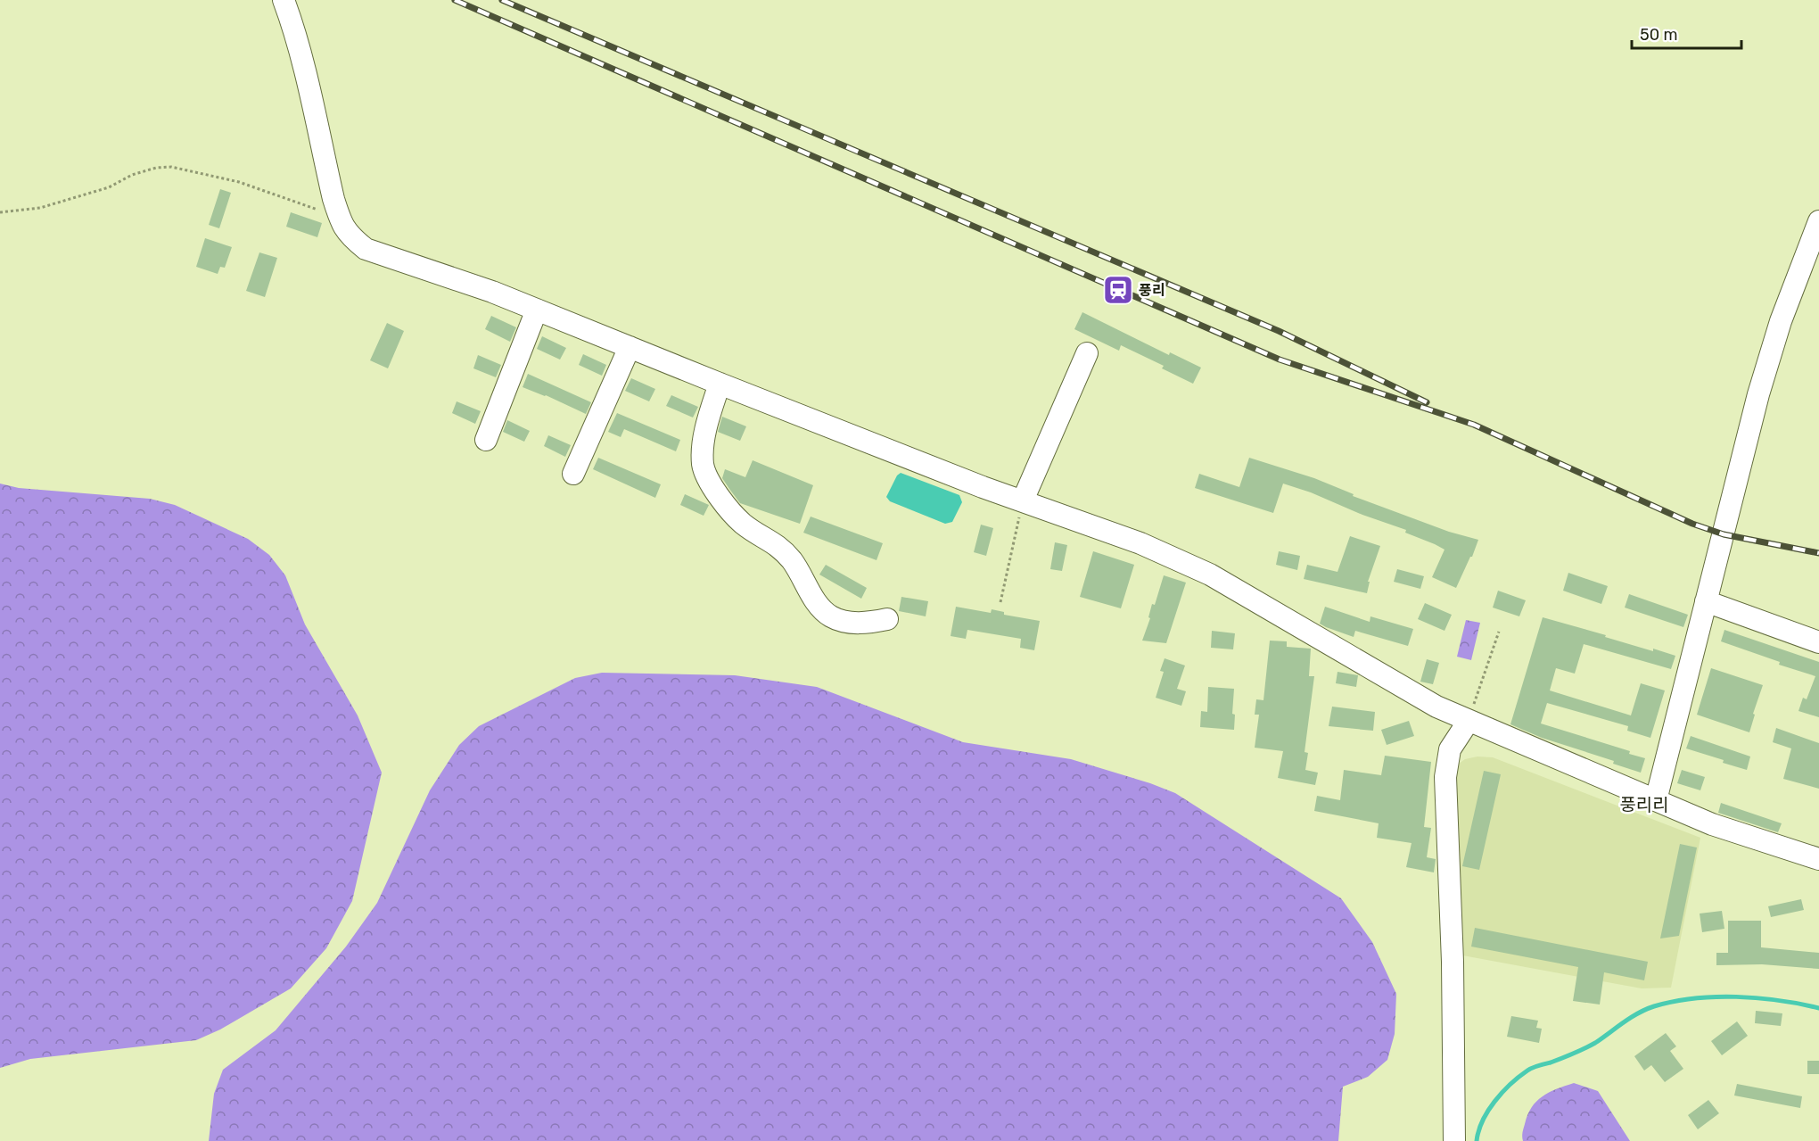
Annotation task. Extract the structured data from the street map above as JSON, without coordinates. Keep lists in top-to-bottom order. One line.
{"districts":["풍리리"],"places":{"station":["풍리"]},"scale_bar":"50 m"}
